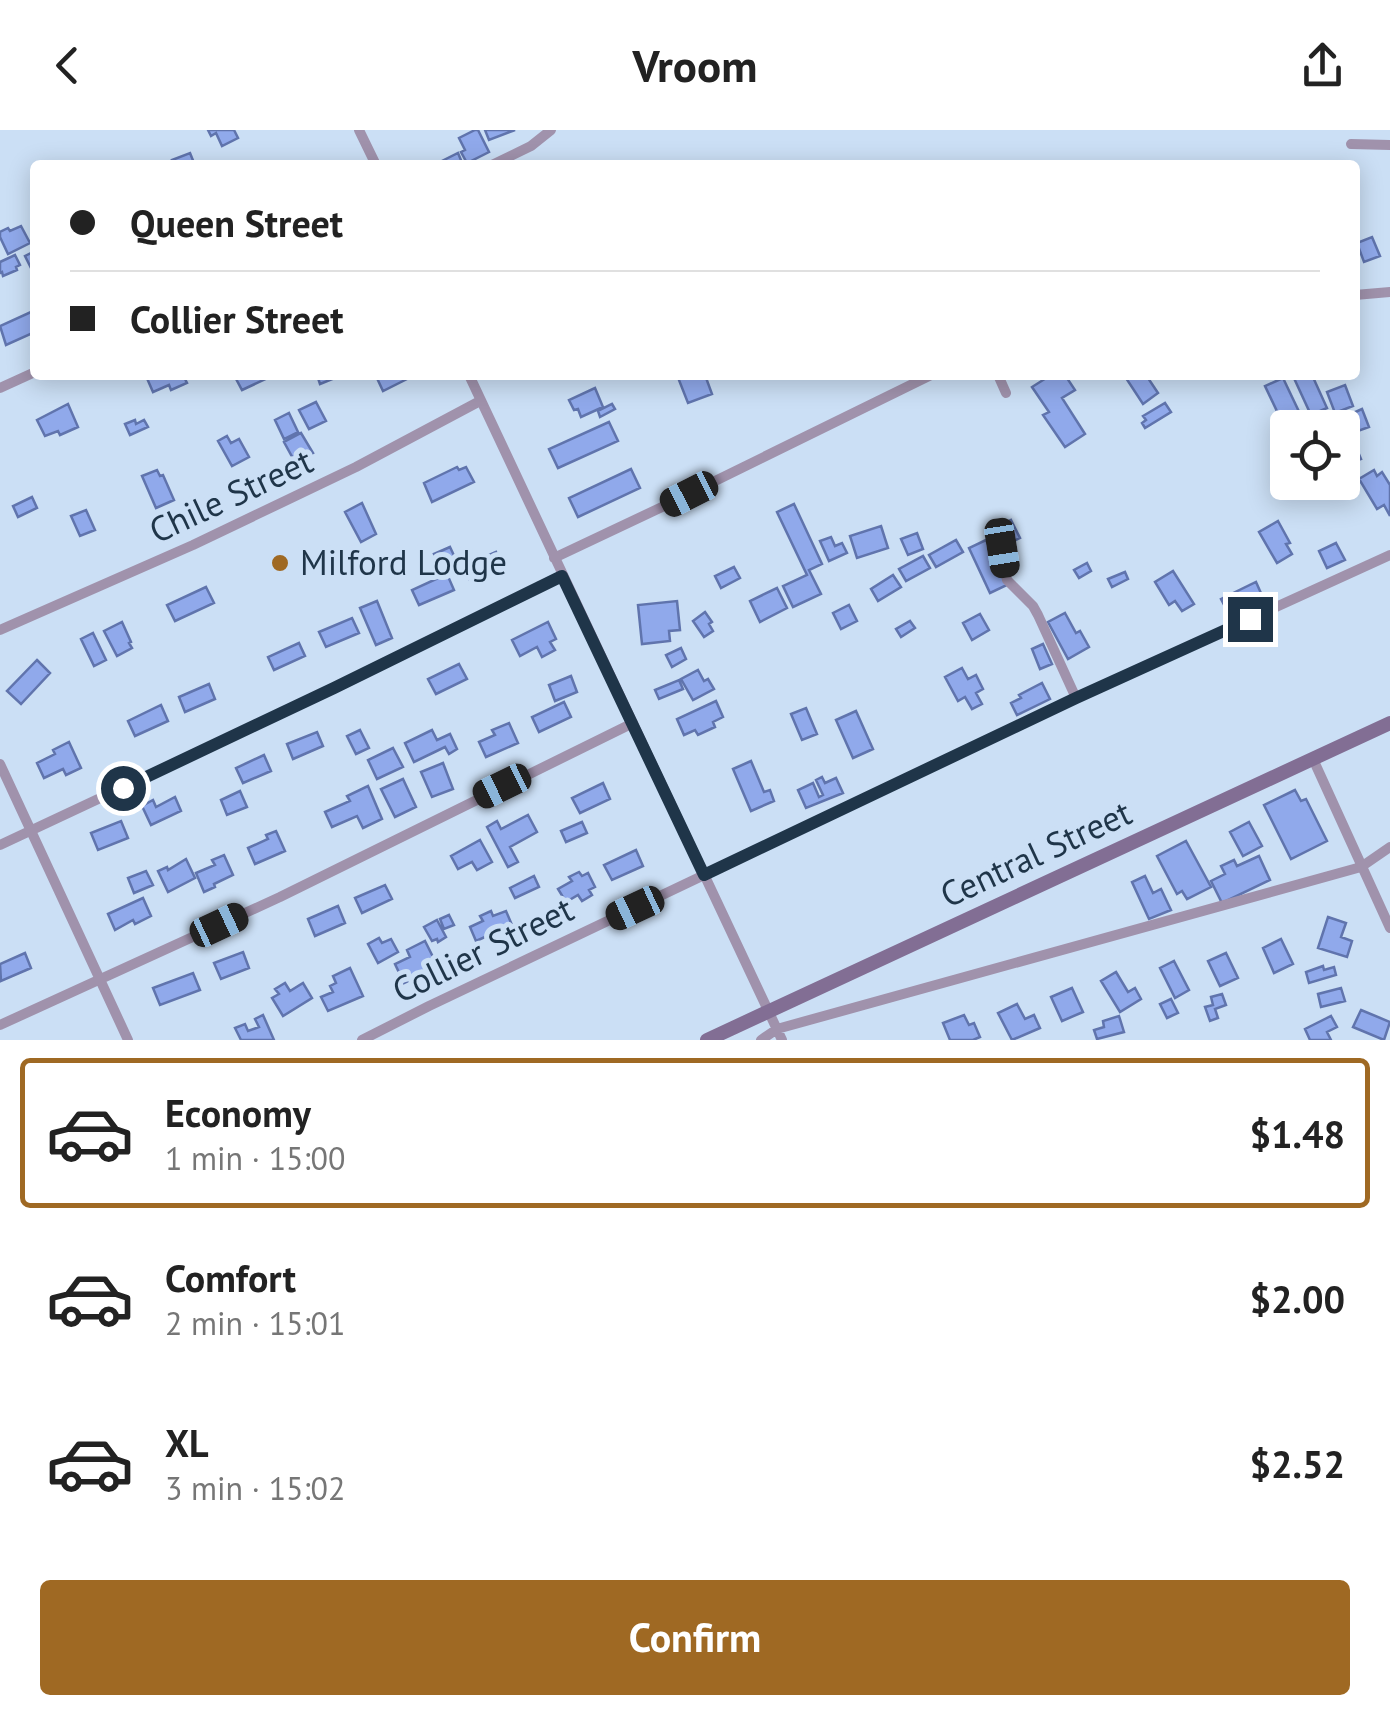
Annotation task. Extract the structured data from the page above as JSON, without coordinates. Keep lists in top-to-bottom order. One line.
{"streets":{"main road":["Central Street"],"street":["Chile Street","Collier Street"]},"places":["Milford Lodge"],"page":{"header":"Vroom","banner":["Queen Street","Collier Street"],"list":[{"name":"Economy","note":"1 min · 15:00","value":"$1.48"},{"name":"Comfort","note":"2 min · 15:01","value":"$2.00"},{"name":"XL","note":"3 min · 15:02","value":"$2.52"}],"buttons":"Confirm"}}
